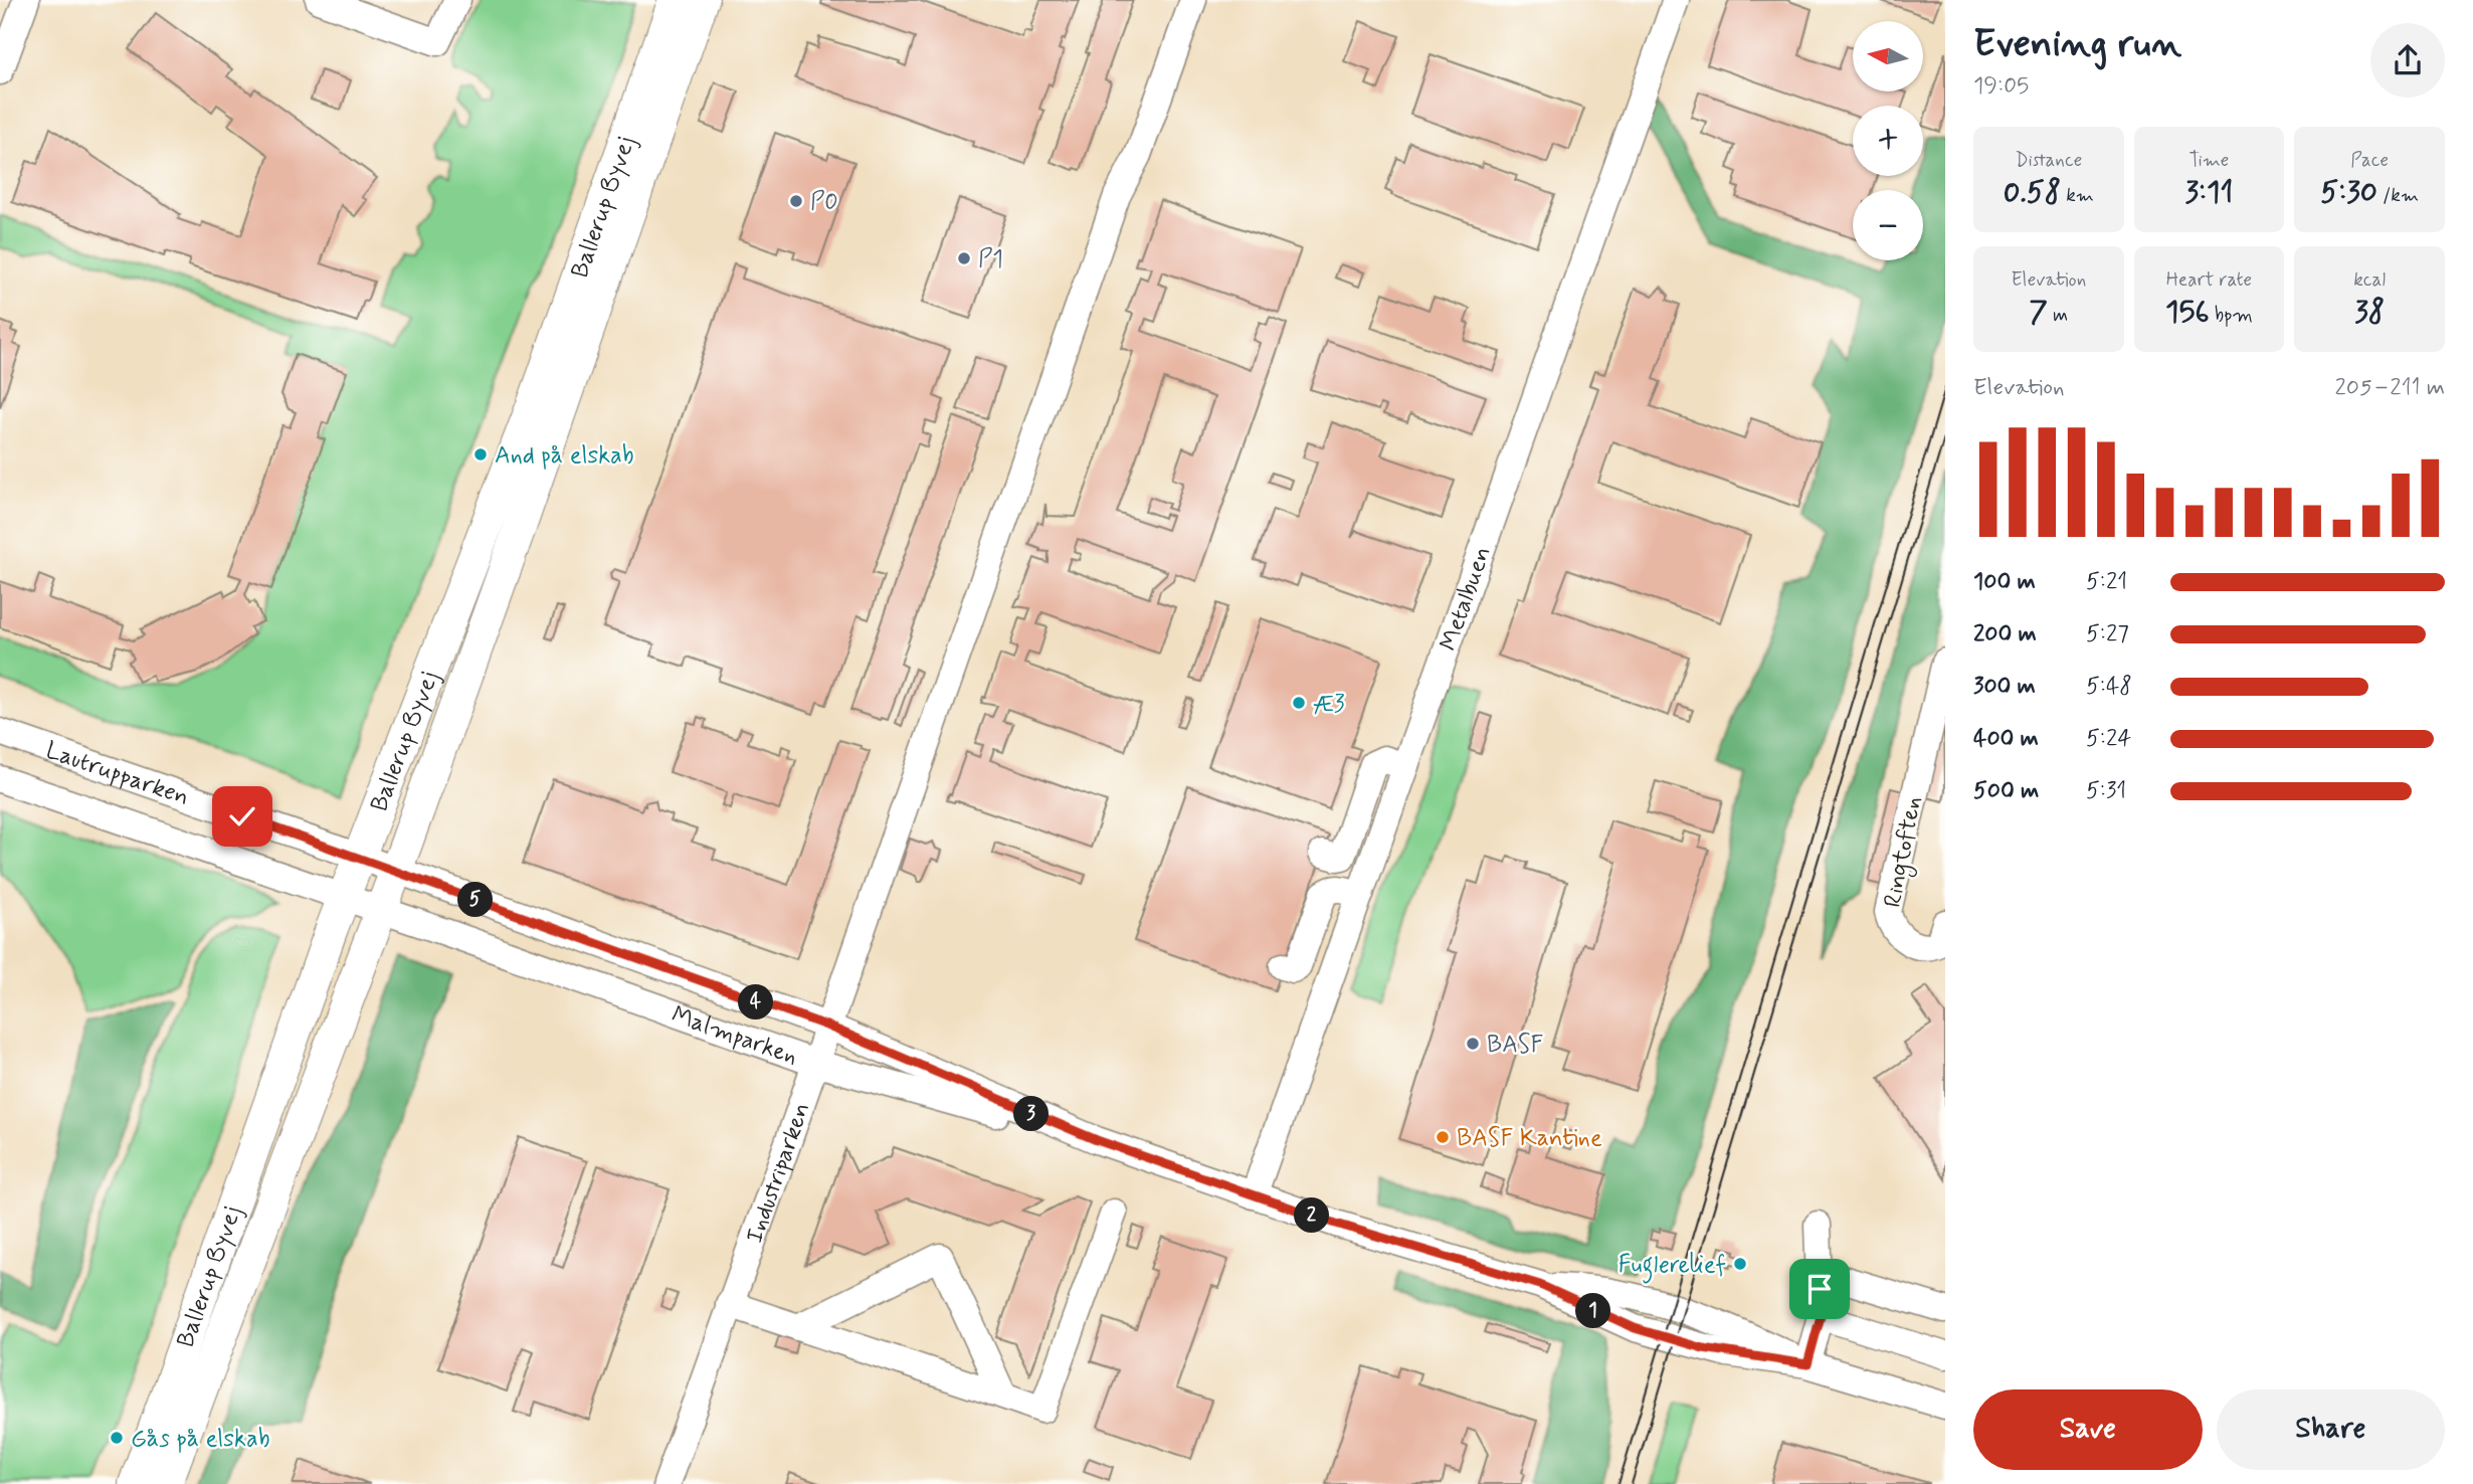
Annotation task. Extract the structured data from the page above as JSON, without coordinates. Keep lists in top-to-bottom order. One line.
{"streets":{"main road":["Ballerup Byvej"],"street":["Metalbuen","Lautrupparken","Ringtoften","Malmparken","Industriparken"]},"crossings":[["Ballerup Byvej","Lautrupparken"],["Ballerup Byvej","Malmparken"],["Metalbuen","Malmparken"],["Lautrupparken","Malmparken"],["Malmparken","Industriparken"]],"places":["P0","P1","And på elskab","Æ3","BASF","BASF Kantine","Fuglerelief","Gås på elskab"],"north":"left","page":{"heading":["Evening run","19:05"],"map_buttons":["+","−"],"stats":[["Distance","0.58 km"],["Time","3:11"],["Pace","5:30 /km"],["Elevation","7 m"],["Heart rate","156 bpm"],["kcal","38"]],"chart":["Elevation","205–211 m"],"list":[{"name":"100 m","note":"5:21"},{"name":"200 m","note":"5:27"},{"name":"300 m","note":"5:48"},{"name":"400 m","note":"5:24"},{"name":"500 m","note":"5:31"}],"pins":["5","4","3","2","1"],"buttons":["Save","Share"]}}
